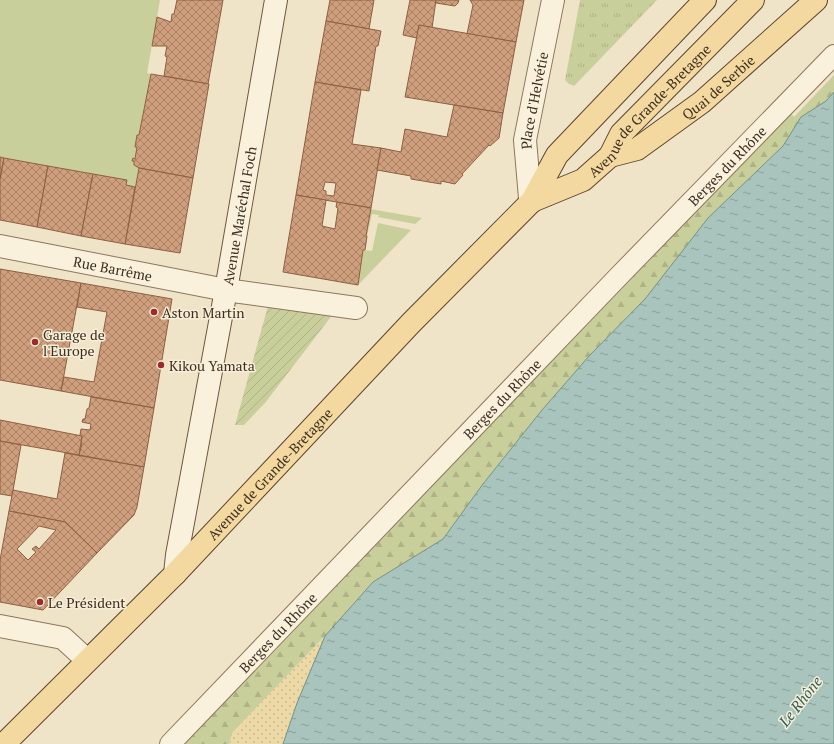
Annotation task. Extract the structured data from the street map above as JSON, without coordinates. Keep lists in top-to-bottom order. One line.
{"streets":{"main road":["Quai de Serbie","Avenue de Grande-Bretagne"],"street":["Place d'Helvétie","Berges du Rhône","Avenue Maréchal Foch","Rue Barrême"]},"crossings":[["Quai de Serbie","Avenue de Grande-Bretagne"],["Place d'Helvétie","Avenue de Grande-Bretagne"],["Avenue de Grande-Bretagne","Avenue Maréchal Foch"],["Avenue Maréchal Foch","Rue Barrême"]],"water":["Le Rhône"],"places":["Aston Martin","Garage de l'Europe","Kikou Yamata","Le Président"]}
